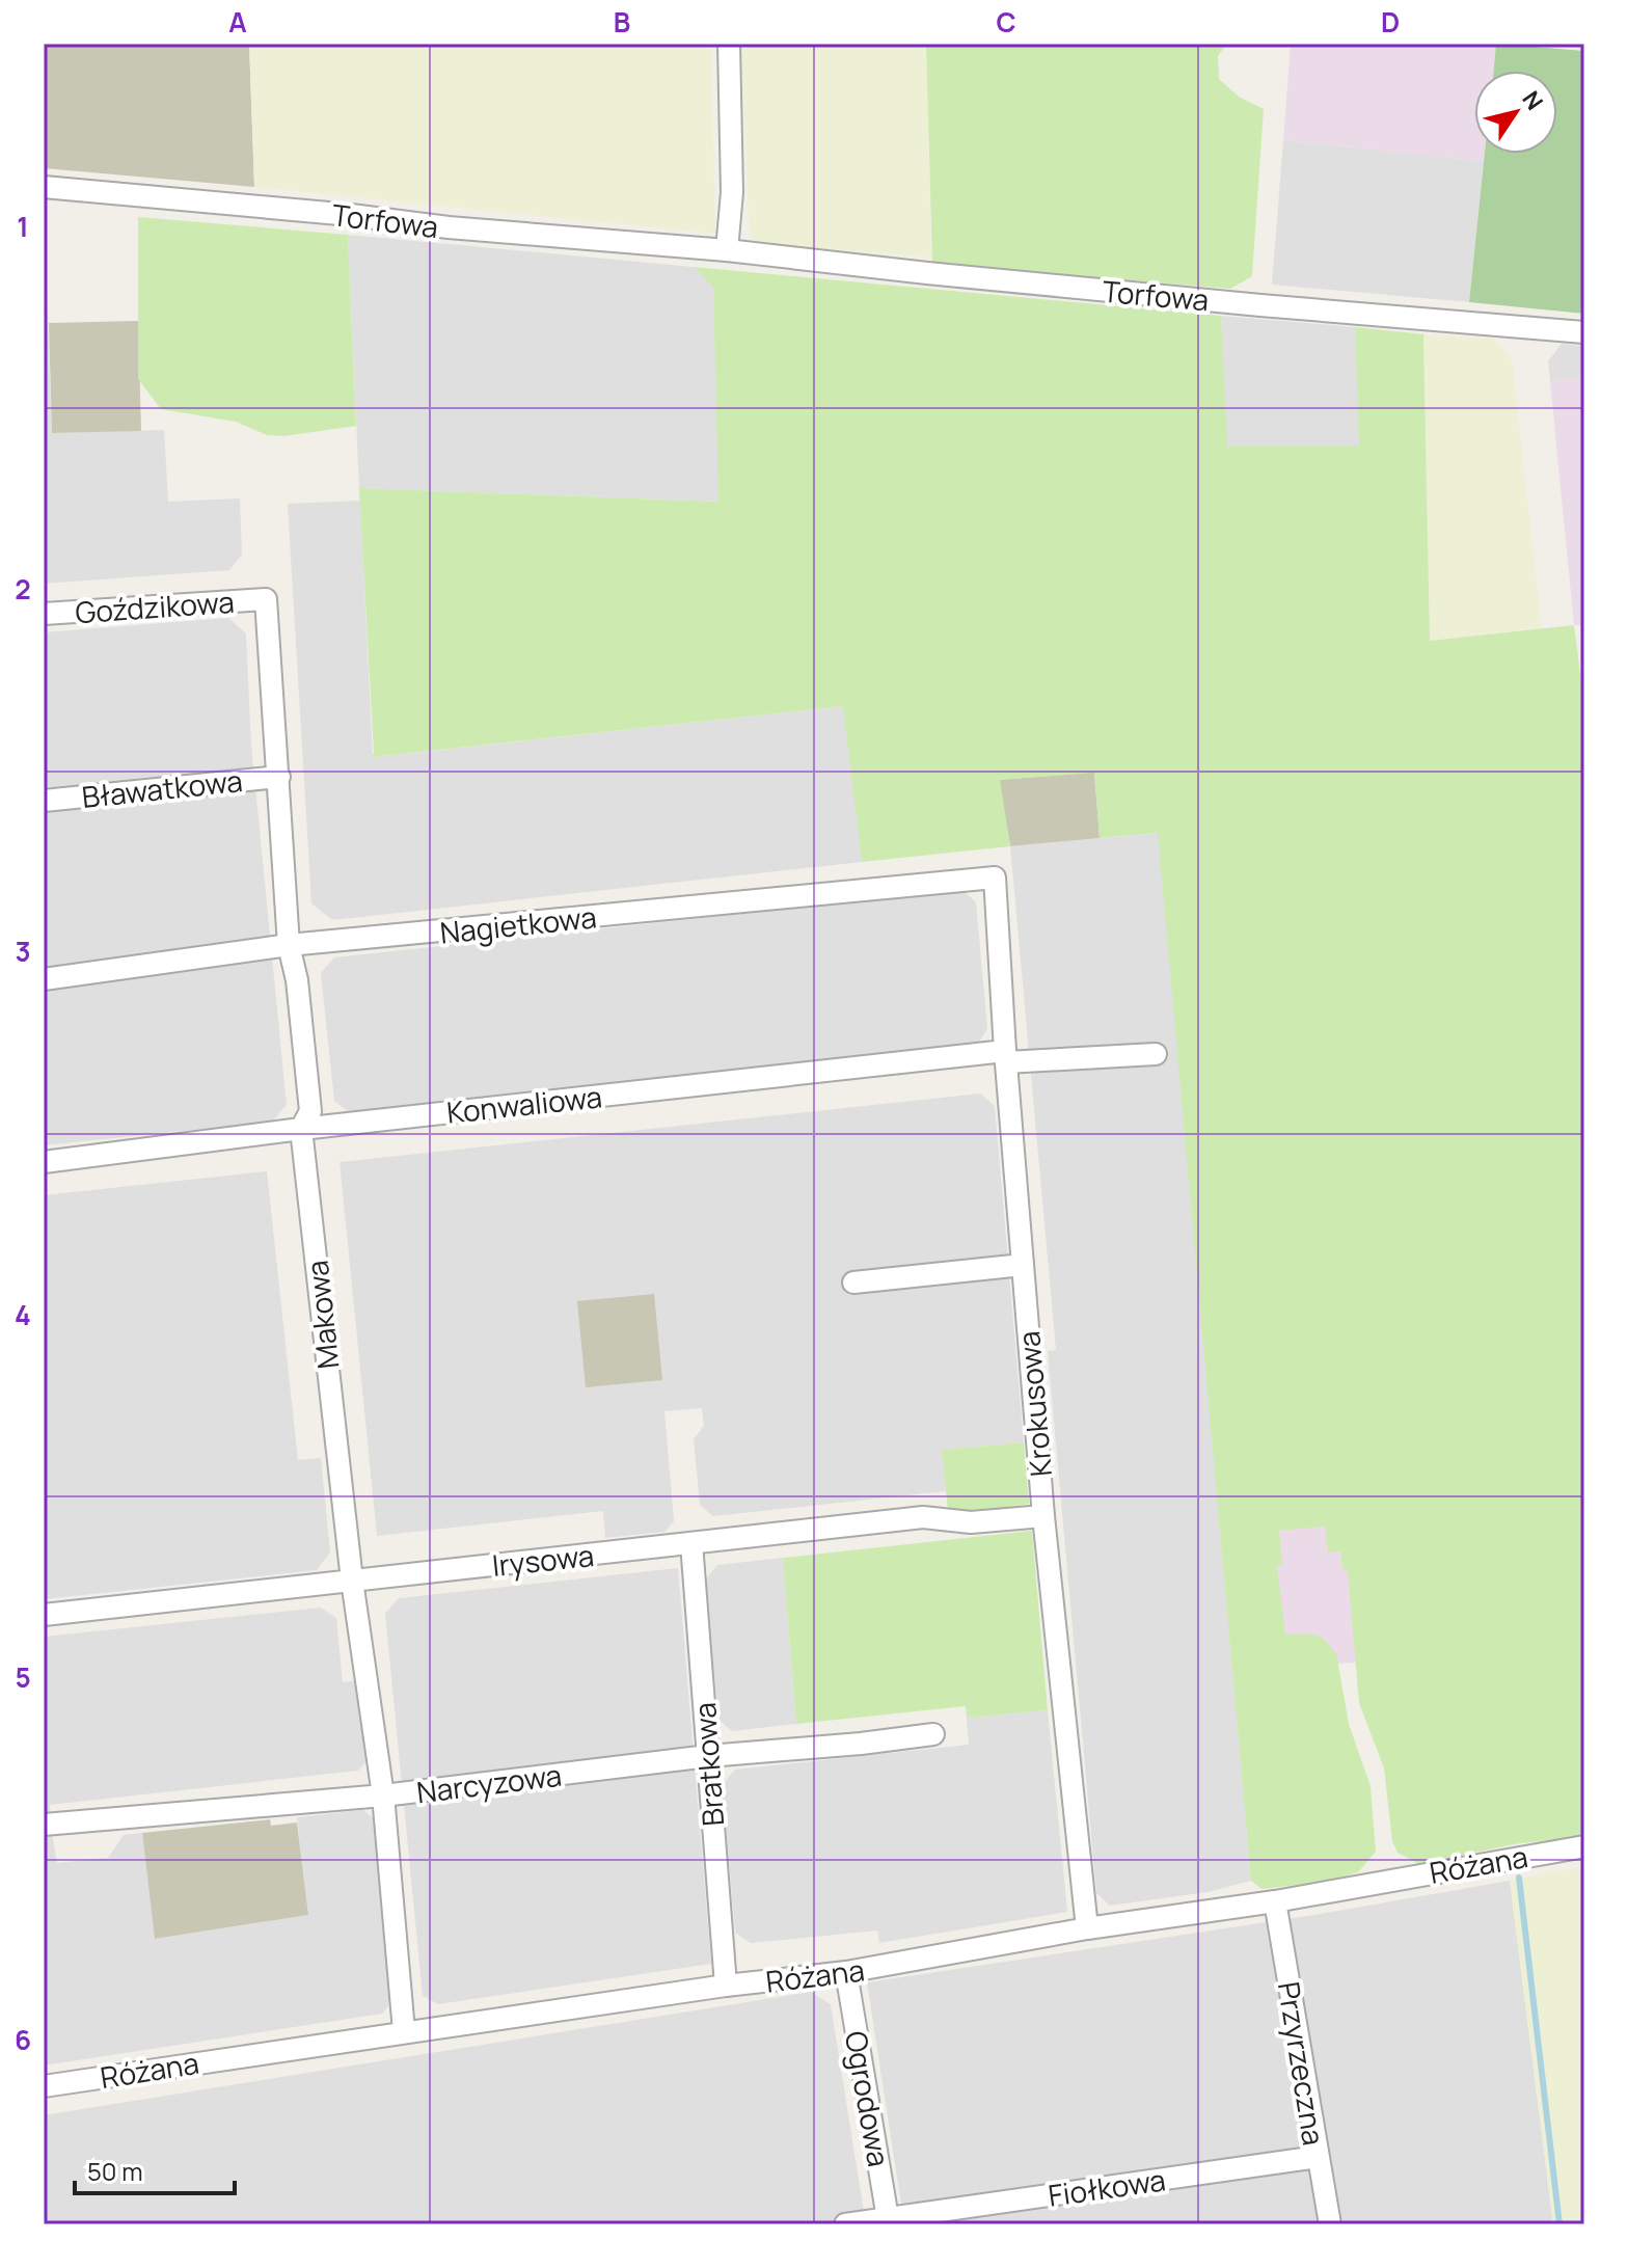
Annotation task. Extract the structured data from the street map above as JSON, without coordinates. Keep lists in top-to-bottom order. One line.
{"streets":{"street":["Torfowa","Goździkowa","Bławatkowa","Nagietkowa","Konwaliowa","Makowa","Krokusowa","Irysowa","Bratkowa","Narcyzowa","Różana","Przyrzeczna","Ogrodowa","Fiołkowa"]},"crossings":[["Goździkowa","Makowa"],["Bławatkowa","Makowa"],["Nagietkowa","Makowa"],["Nagietkowa","Krokusowa"],["Konwaliowa","Makowa"],["Konwaliowa","Krokusowa"],["Makowa","Irysowa"],["Makowa","Narcyzowa"],["Makowa","Różana"],["Krokusowa","Irysowa"],["Krokusowa","Różana"],["Irysowa","Bratkowa"],["Bratkowa","Narcyzowa"],["Bratkowa","Różana"],["Różana","Przyrzeczna"],["Różana","Ogrodowa"],["Przyrzeczna","Fiołkowa"],["Ogrodowa","Fiołkowa"]],"scale_bar":"50 m","north":"top right","grid":{"columns":["A","B","C","D"],"rows":["1","2","3","4","5","6"]}}
